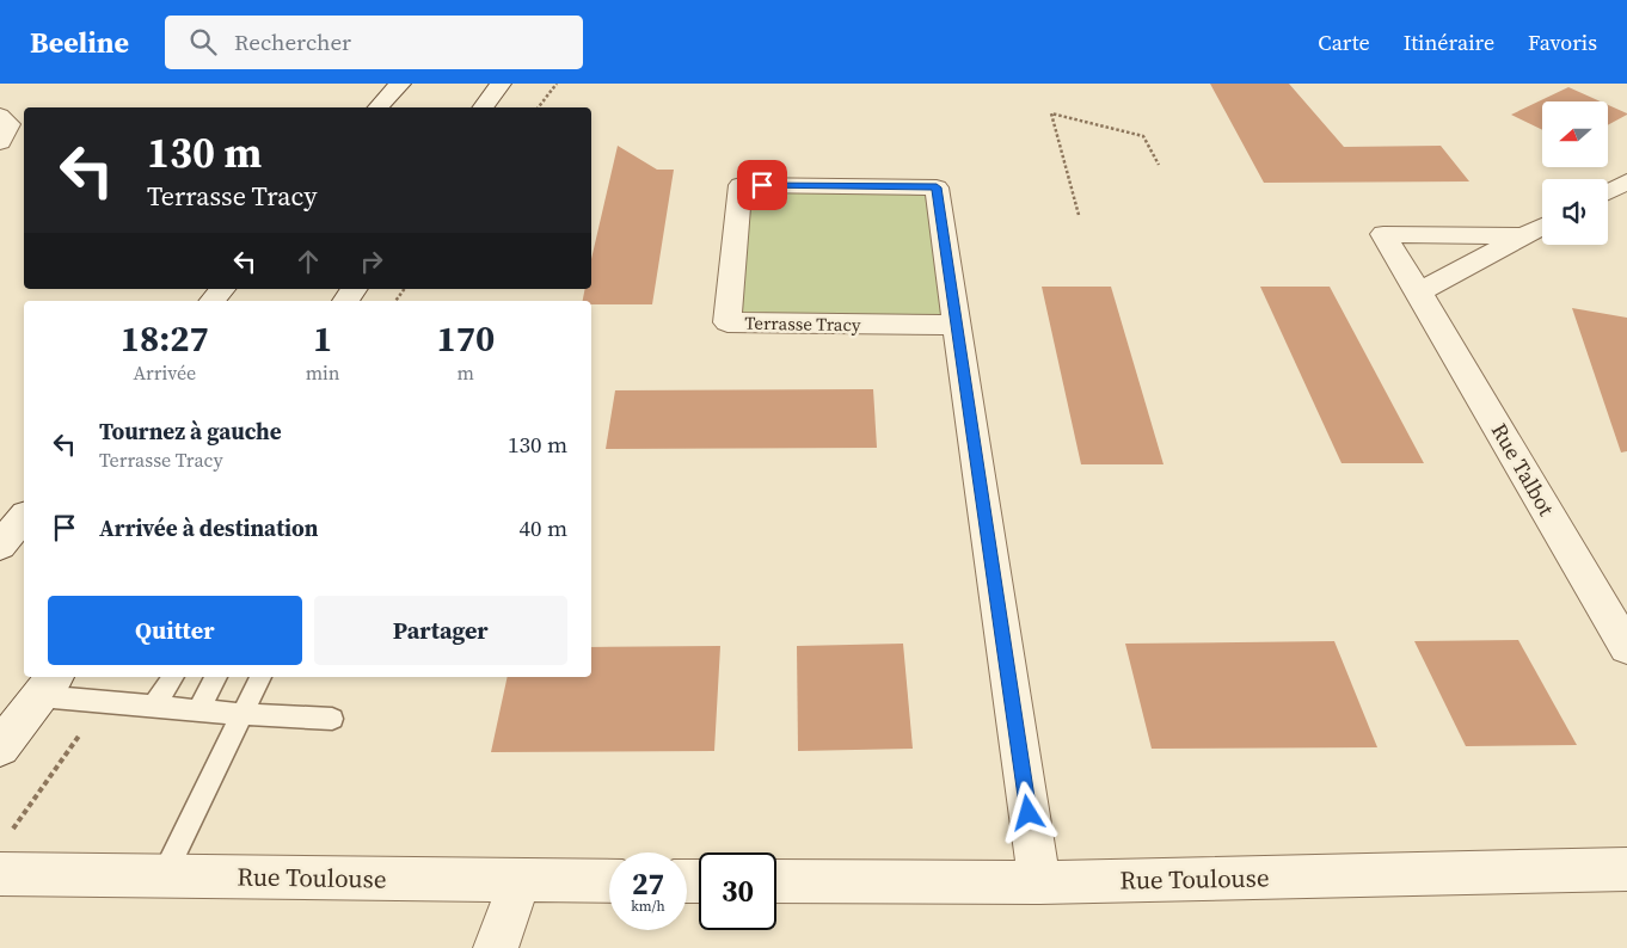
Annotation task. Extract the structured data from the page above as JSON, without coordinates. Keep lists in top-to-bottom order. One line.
{"streets":{"street":["Terrasse Tracy","Rue Talbot","Rue Toulouse"]},"crossings":[["Terrasse Tracy","Rue Toulouse"]],"north":"left","page":{"header":"Beeline","search":"Rechercher","nav":["Carte","Itinéraire","Favoris"],"turn":["130 m","Terrasse Tracy"],"eta":["18:27","Arrivée","1","min","170","m"],"list":[{"name":"Tournez à gauche","note":"Terrasse Tracy","value":"130 m"},{"name":"Arrivée à destination","value":"40 m"}],"buttons":["Quitter","Partager"],"speed":"27 km/h","limit":"30"}}
